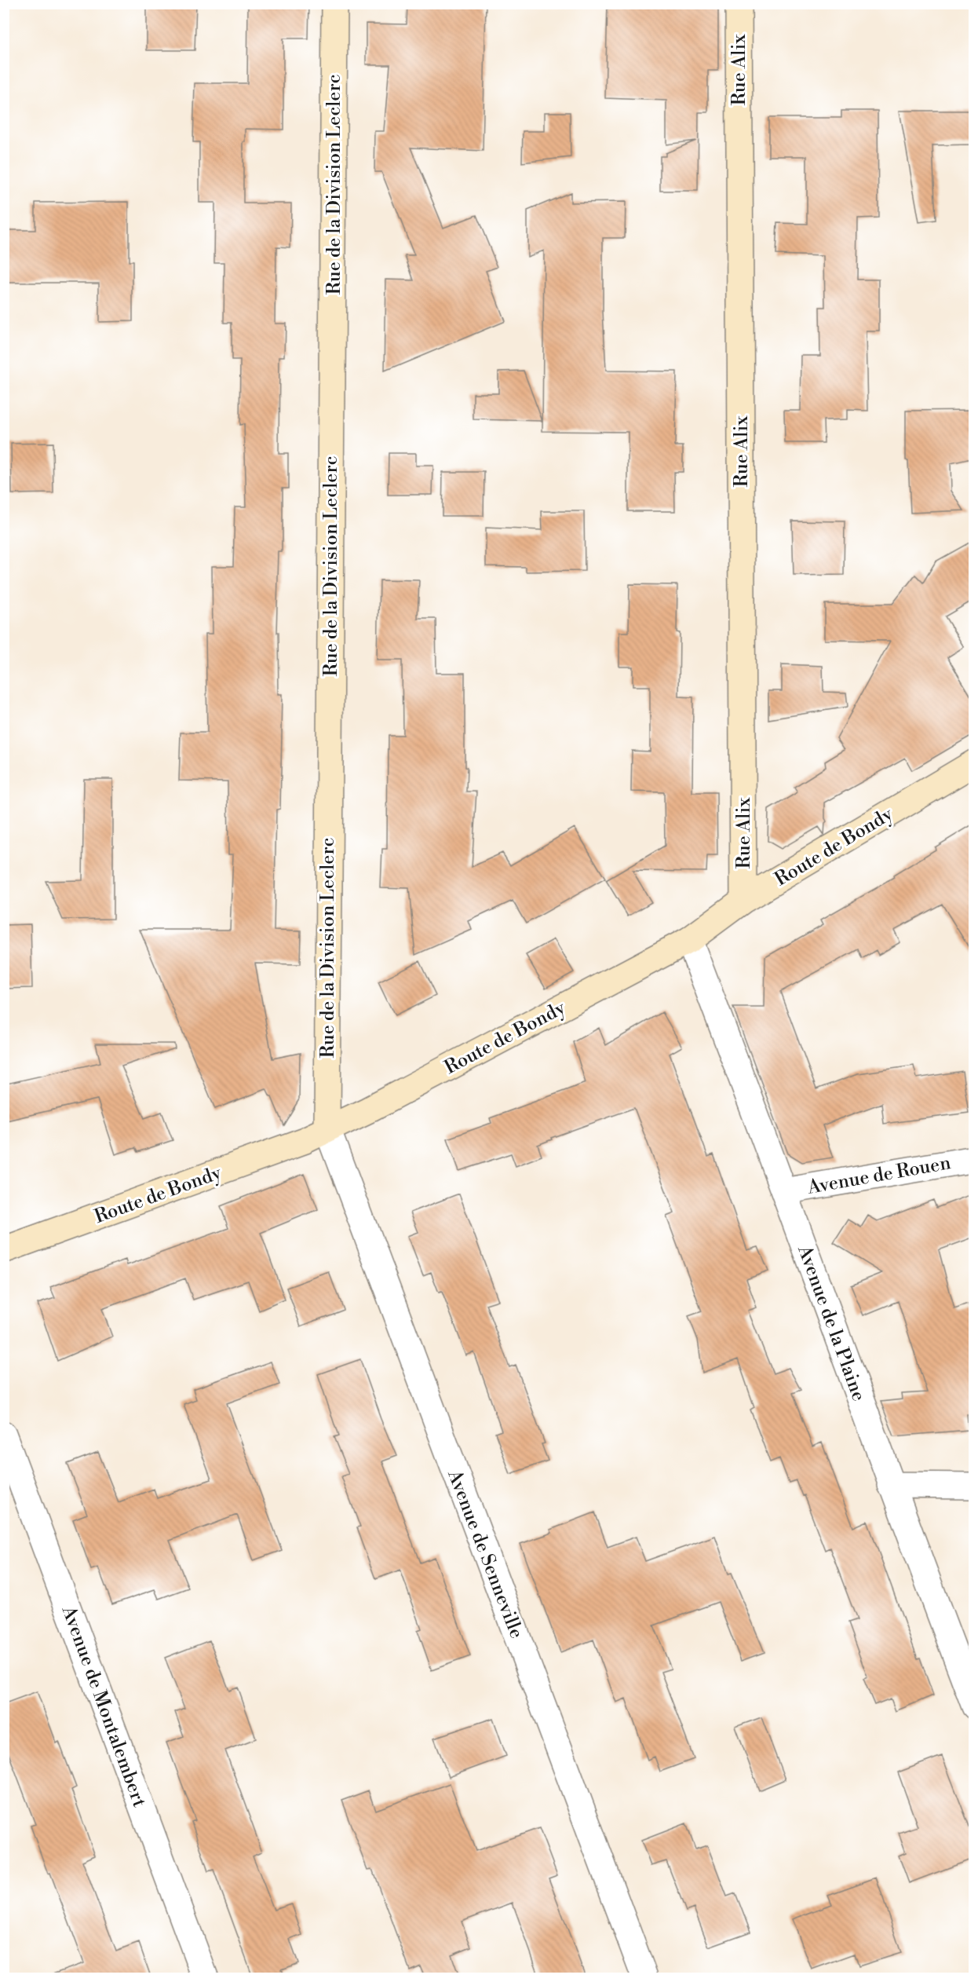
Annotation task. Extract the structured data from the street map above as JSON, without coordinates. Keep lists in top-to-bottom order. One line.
{"streets":{"street":["Rue Alix","Rue de la Division Leclerc","Route de Bondy","Avenue de Rouen","Avenue de la Plaine","Avenue de Senneville","Avenue de Montalembert"]},"crossings":[["Rue Alix","Route de Bondy"],["Rue de la Division Leclerc","Route de Bondy"],["Rue de la Division Leclerc","Avenue de Senneville"],["Route de Bondy","Avenue de la Plaine"],["Route de Bondy","Avenue de Senneville"],["Avenue de Rouen","Avenue de la Plaine"]]}
